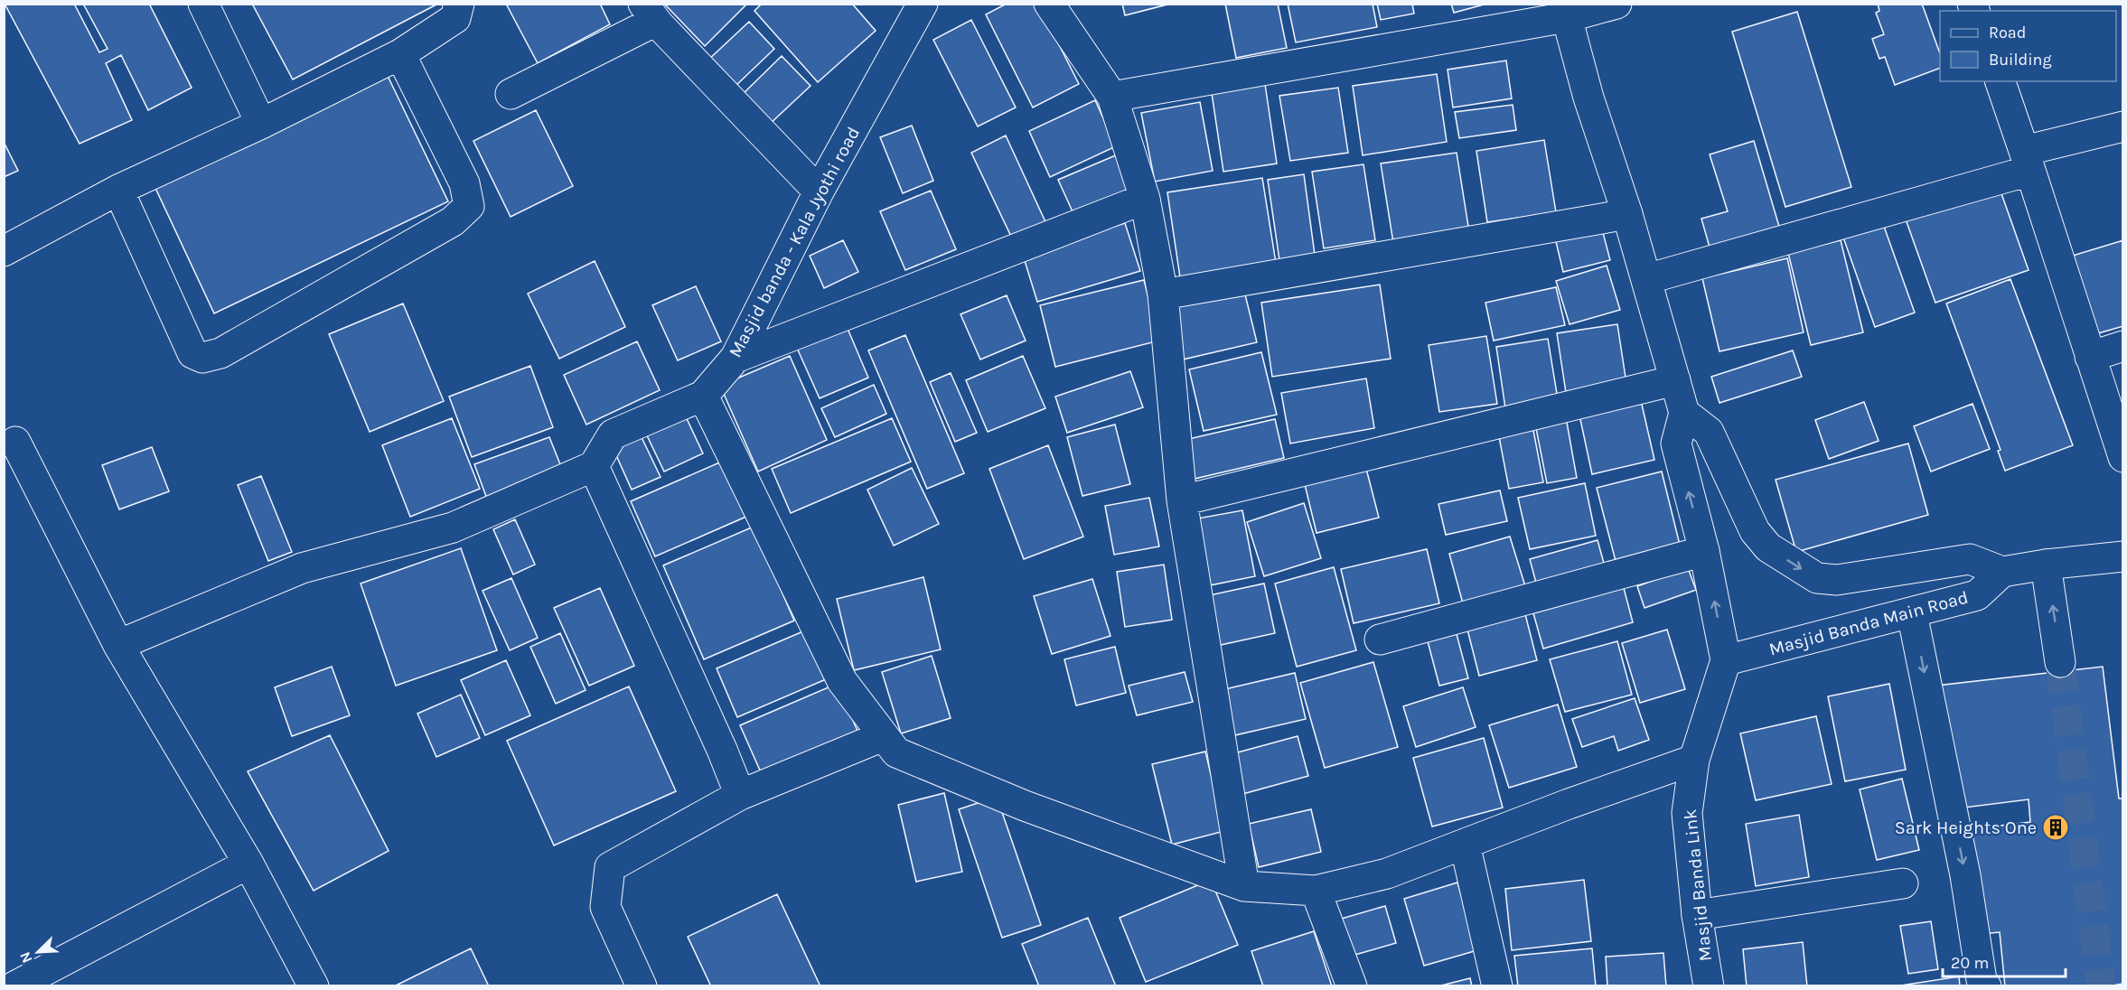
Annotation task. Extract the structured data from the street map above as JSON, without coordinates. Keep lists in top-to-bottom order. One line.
{"streets":{"street":["Masjid banda - Kala Jyothi road","Masjid Banda Main Road","Masjid Banda Link"]},"crossings":[["Masjid Banda Main Road","Masjid Banda Link"]],"one_way":["Masjid Banda Main Road"],"places":{"building":["Sark Heights One"]},"legend":["Road","Building"],"scale_bar":"20 m","north":"bottom left"}
